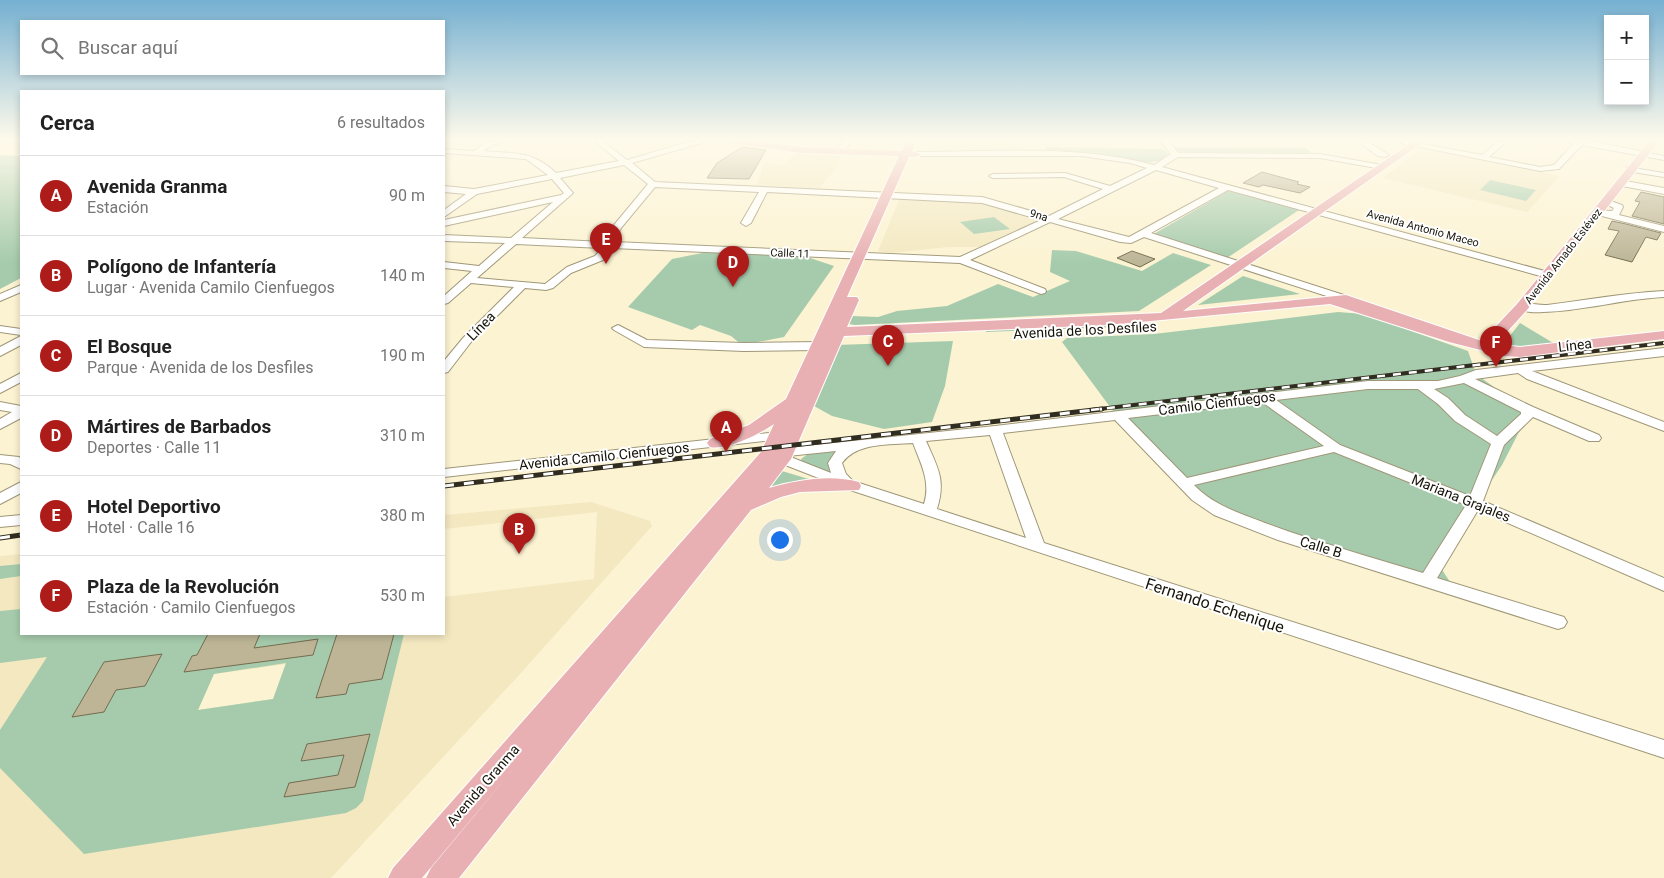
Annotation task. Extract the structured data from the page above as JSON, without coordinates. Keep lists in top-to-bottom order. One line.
{"streets":{"main road":["Avenida Amado Estévez","Línea","Avenida de los Desfiles","Avenida Granma"],"street":["9na","Avenida Antonio Maceo","Calle 11","Camilo Cienfuegos","Avenida Camilo Cienfuegos","Mariana Grajales","Calle B","Fernando Echenique"]},"crossings":[["9na","Línea"],["9na","Avenida de los Desfiles"],["9na","Avenida Granma"],["Avenida Antonio Maceo","Avenida Amado Estévez"],["Calle 11","Avenida Granma"],["Avenida Amado Estévez","Línea"],["Línea","Avenida de los Desfiles"],["Avenida de los Desfiles","Avenida Granma"],["Camilo Cienfuegos","Avenida Camilo Cienfuegos"],["Camilo Cienfuegos","Mariana Grajales"],["Camilo Cienfuegos","Calle B"],["Camilo Cienfuegos","Fernando Echenique"],["Camilo Cienfuegos","Avenida Granma"],["Avenida Camilo Cienfuegos","Fernando Echenique"],["Avenida Camilo Cienfuegos","Avenida Granma"],["Fernando Echenique","Avenida Granma"]],"page":{"map_buttons":["+","−"],"search":"Buscar aquí","heading":["Cerca","6 resultados"],"list":[{"mark":"A","name":"Avenida Granma","note":"Estación","value":"90 m"},{"mark":"B","name":"Polígono de Infantería","note":"Lugar · Avenida Camilo Cienfuegos","value":"140 m"},{"mark":"C","name":"El Bosque","note":"Parque · Avenida de los Desfiles","value":"190 m"},{"mark":"D","name":"Mártires de Barbados","note":"Deportes · Calle 11","value":"310 m"},{"mark":"E","name":"Hotel Deportivo","note":"Hotel · Calle 16","value":"380 m"},{"mark":"F","name":"Plaza de la Revolución","note":"Estación · Camilo Cienfuegos","value":"530 m"}],"pins":["E","D","C","F","A","B"]}}
